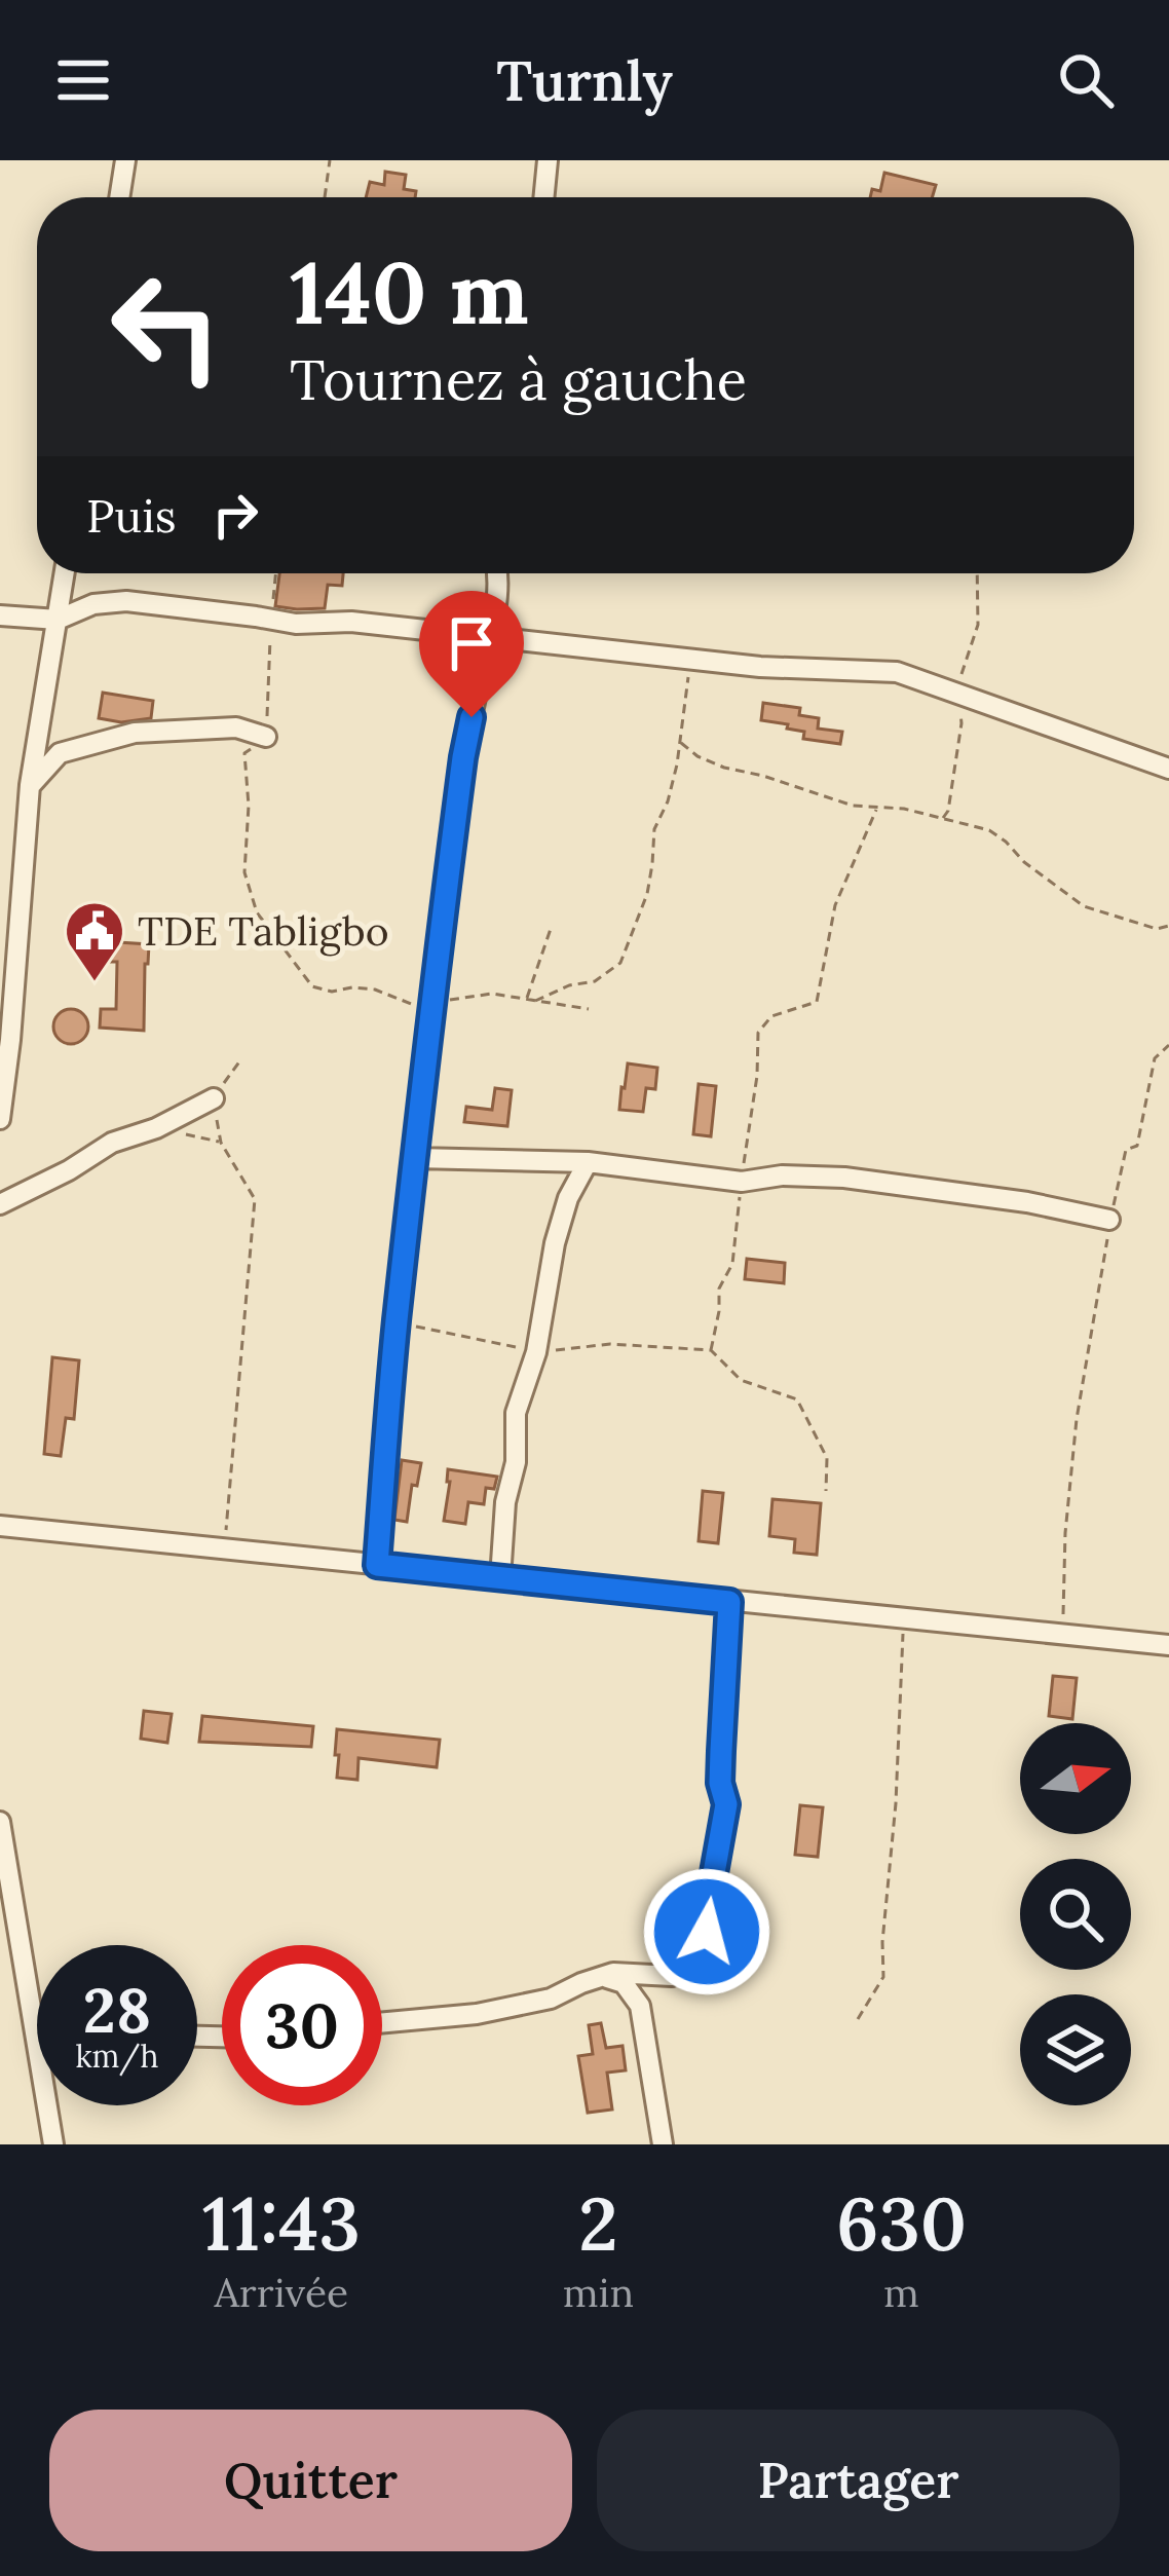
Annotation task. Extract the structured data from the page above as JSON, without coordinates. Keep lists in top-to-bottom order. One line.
{"places":{"public building":["TDE Tabligbo"]},"north":"right","page":{"header":"Turnly","turn":["140 m","Tournez à gauche"],"then":"Puis","speed":"28 km/h","limit":"30","eta":["11:43","Arrivée","2","min","630","m"],"buttons":["Quitter","Partager"]}}
